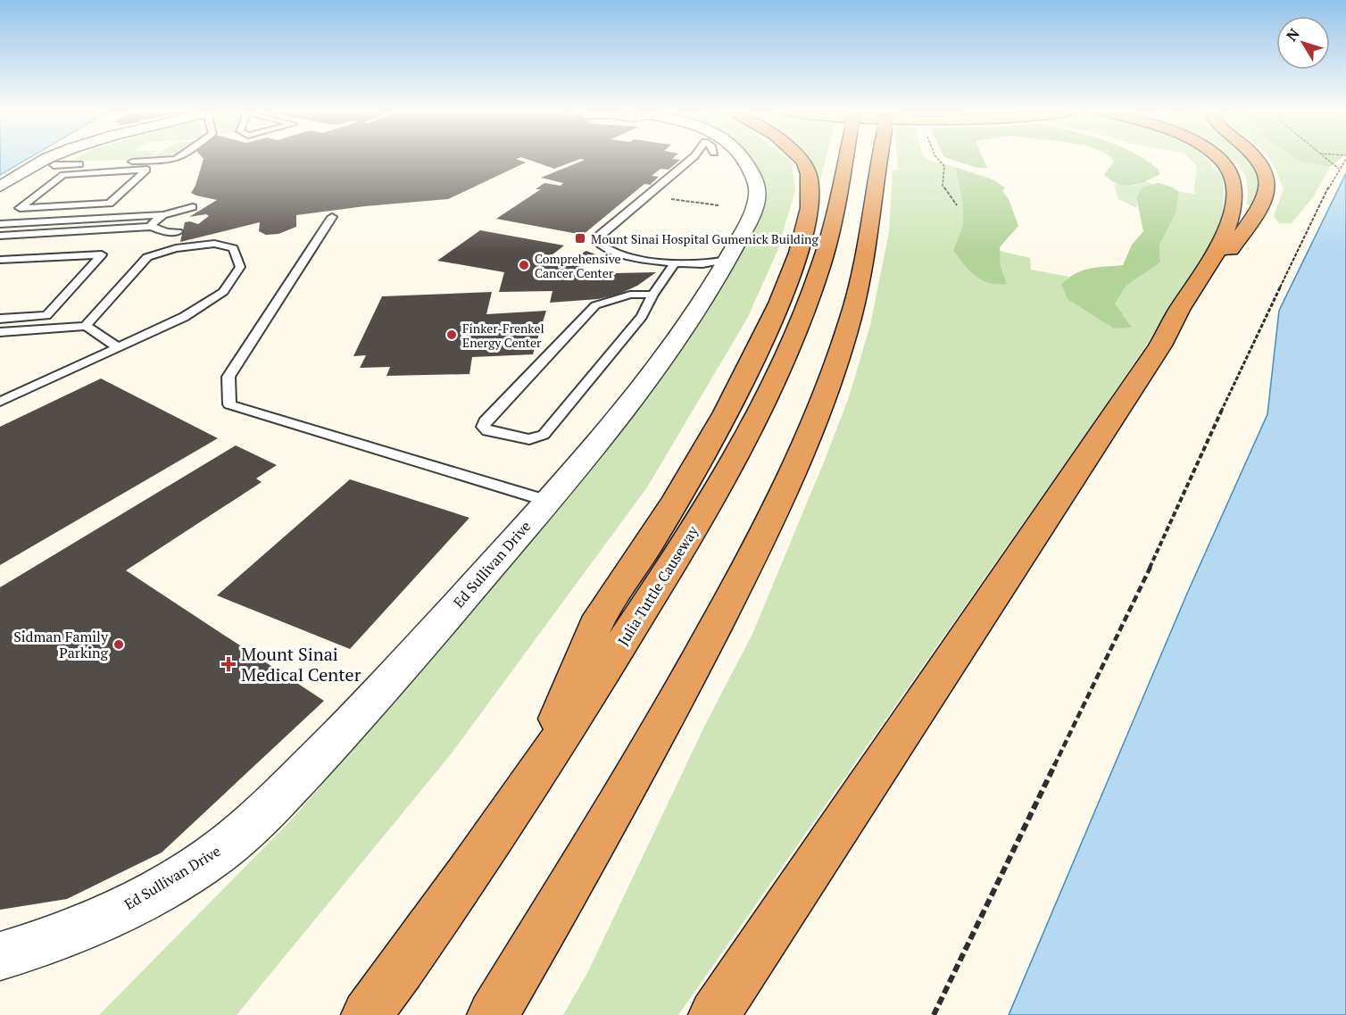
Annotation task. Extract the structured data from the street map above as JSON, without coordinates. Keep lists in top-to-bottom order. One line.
{"streets":{"highway":["Julia Tuttle Causeway"],"street":["Ed Sullivan Drive"]},"places":{"transit":["Mount Sinai Hospital Gumenick Building"],"other":["Comprehensive Cancer Center","Finker-Frenkel Energy Center","Sidman Family Parking"],"health":["Mount Sinai Medical Center"]},"north":"top left"}
